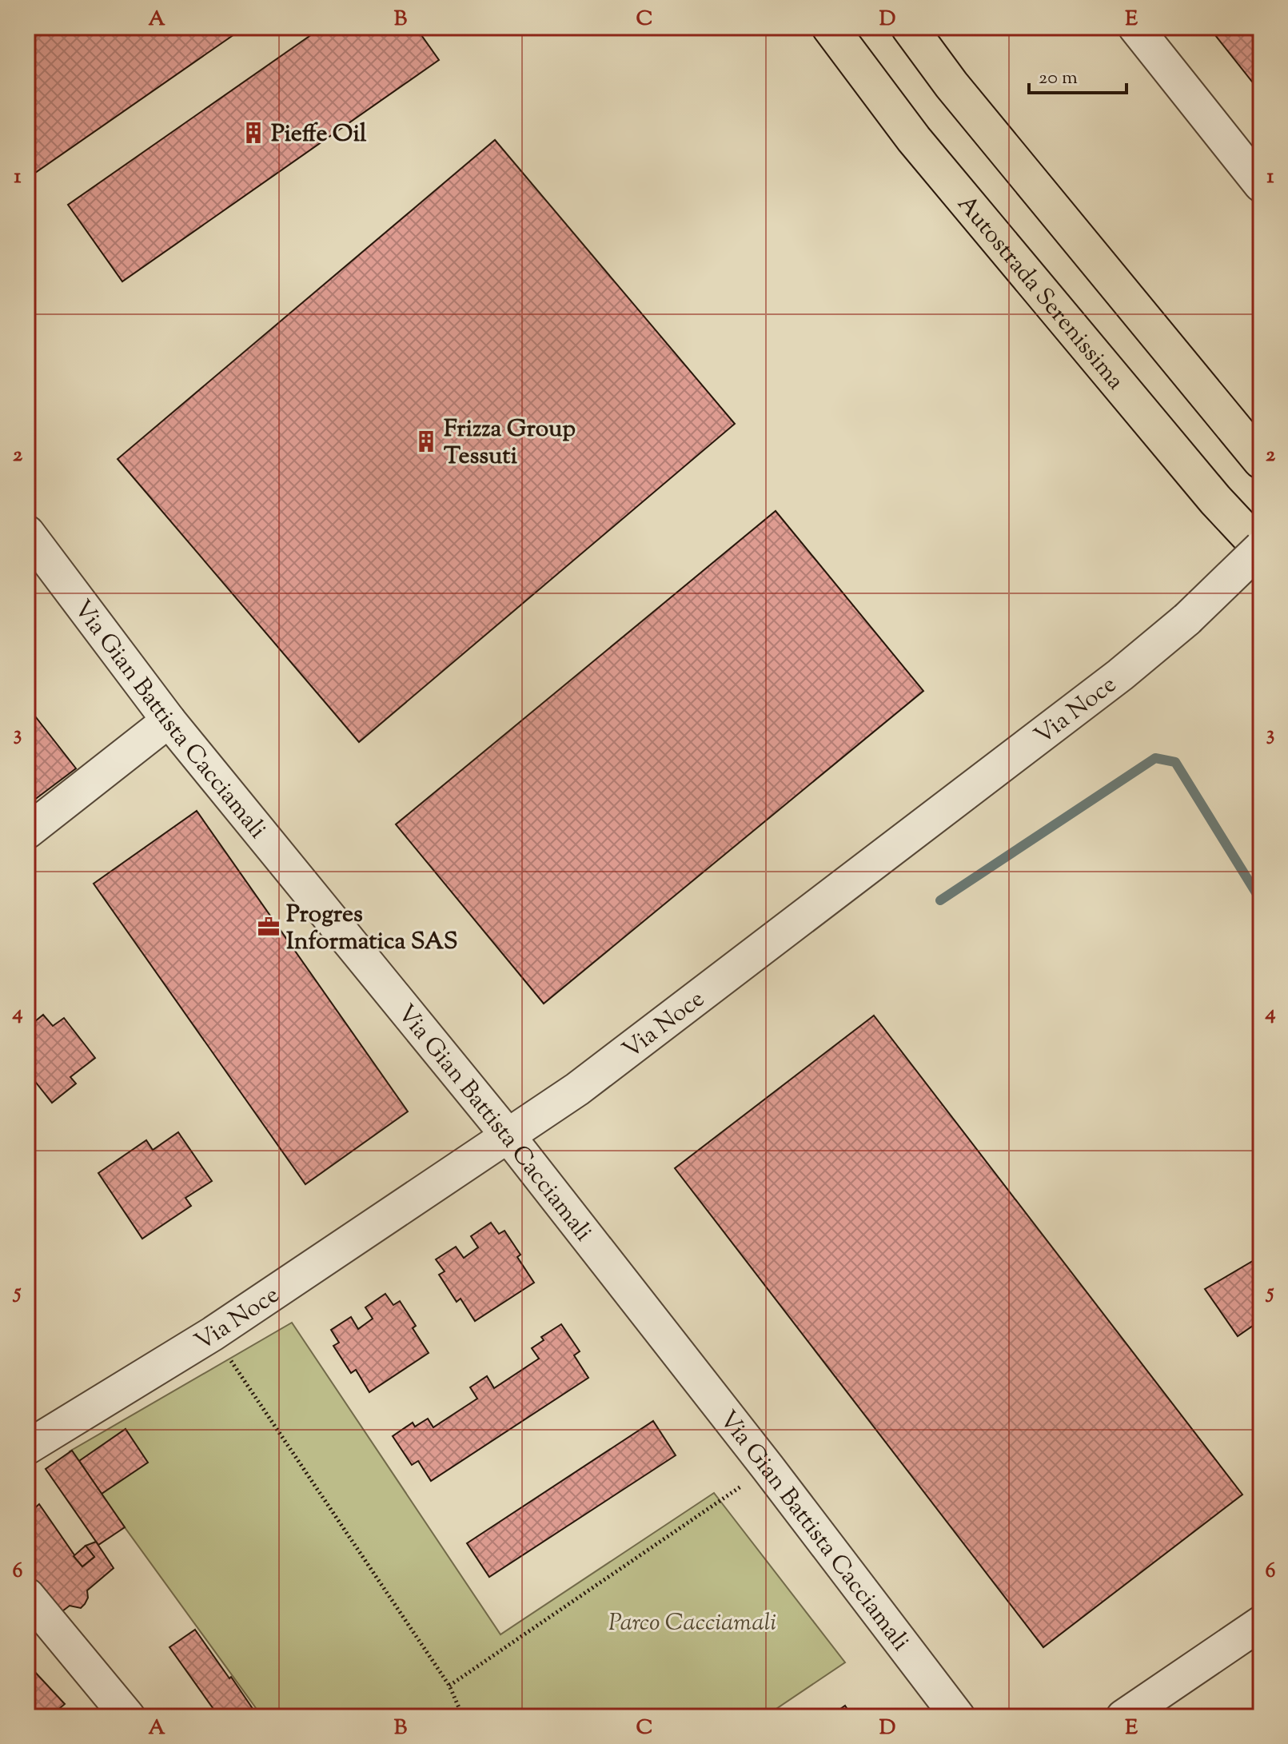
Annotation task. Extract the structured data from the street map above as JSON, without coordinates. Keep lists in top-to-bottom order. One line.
{"streets":{"highway":["Autostrada Serenissima"],"street":["Via Noce","Via Gian Battista Cacciamali"]},"crossings":[["Autostrada Serenissima","Via Noce"],["Via Noce","Via Gian Battista Cacciamali"]],"parks":["Parco Cacciamali"],"places":{"building":["Pieffe Oil","Frizza Group Tessuti"],"office":["Progres Informatica SAS"]},"scale_bar":"20 m","grid":{"columns":["A","B","C","D","E"],"rows":["1","2","3","4","5","6"]}}
